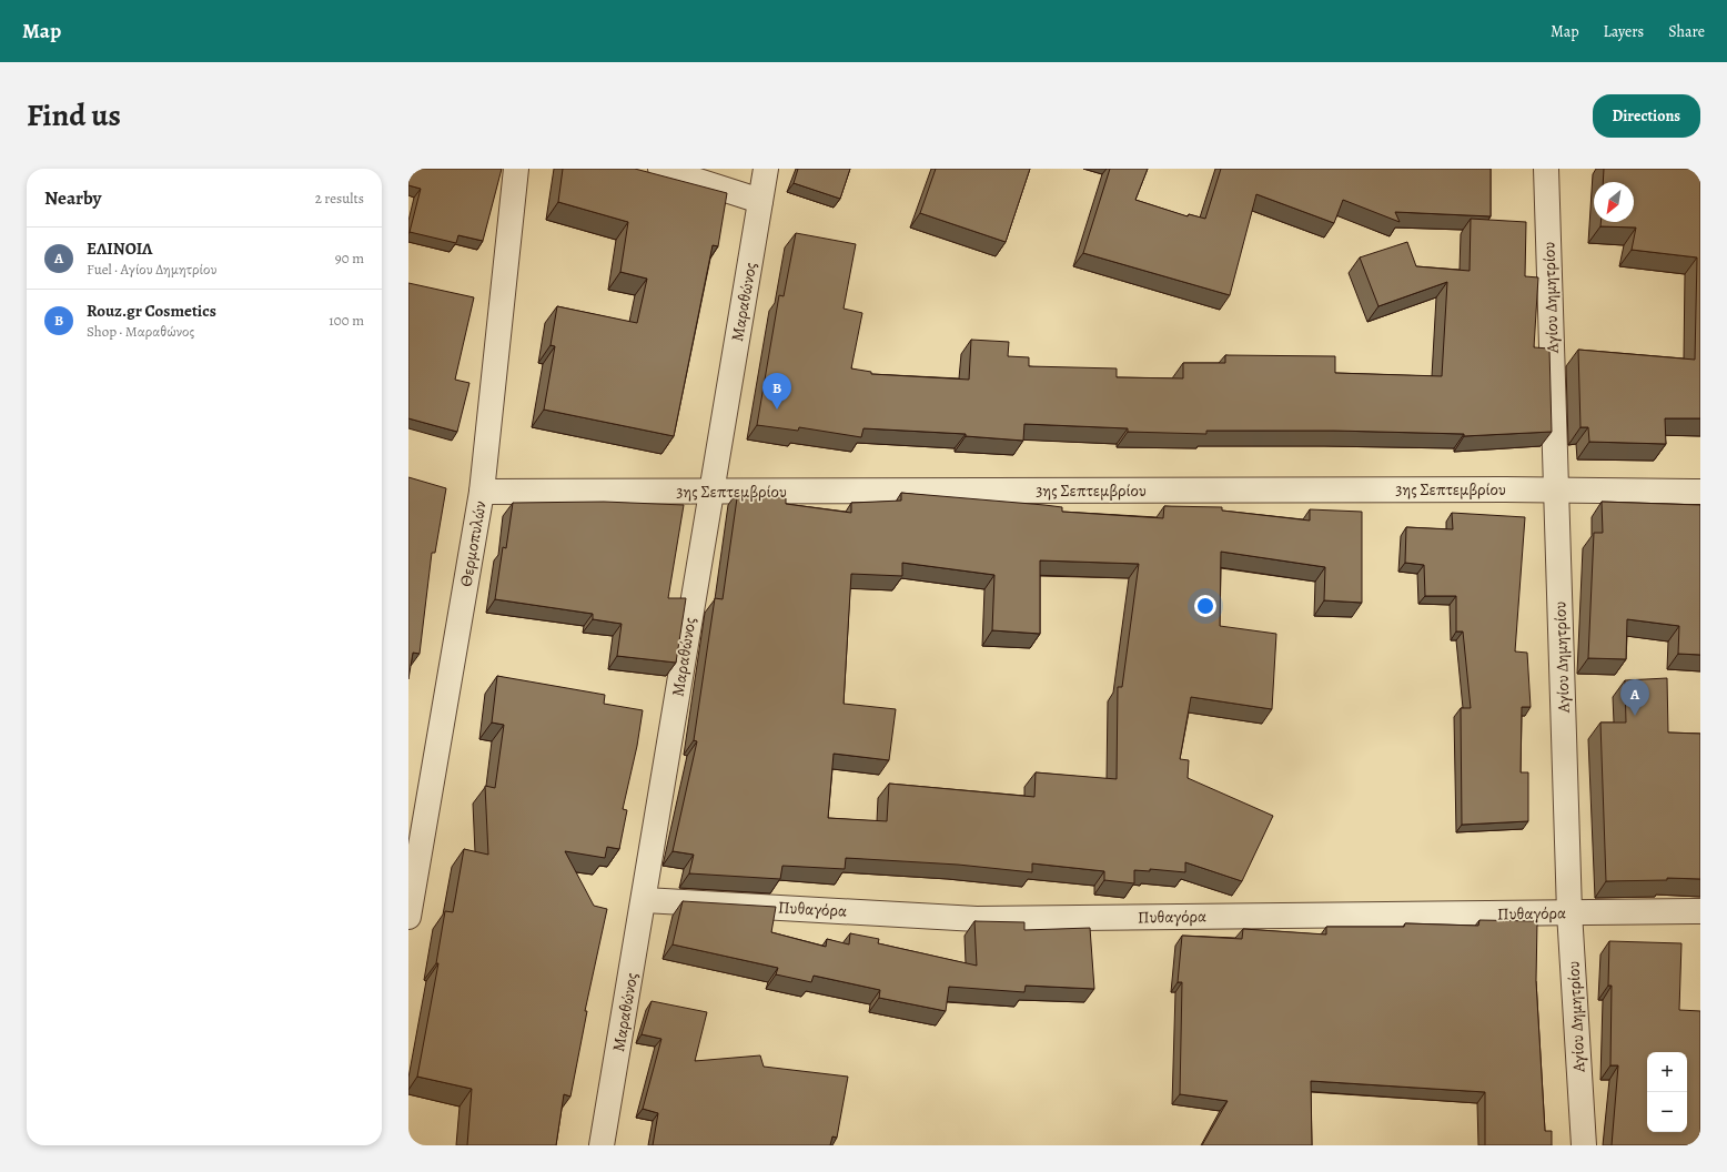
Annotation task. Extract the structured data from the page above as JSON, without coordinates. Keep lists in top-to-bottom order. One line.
{"streets":{"street":["Αγίου Δημητρίου","Μαραθώνος","3ης Σεπτεμβρίου","Θερμοπυλών","Πυθαγόρα"]},"crossings":[["Αγίου Δημητρίου","3ης Σεπτεμβρίου"],["Αγίου Δημητρίου","Πυθαγόρα"],["Μαραθώνος","3ης Σεπτεμβρίου"],["Μαραθώνος","Πυθαγόρα"],["3ης Σεπτεμβρίου","Θερμοπυλών"]],"north":"bottom left","page":{"header":"Map","nav":["Map","Layers","Share"],"title":"Find us","buttons":"Directions","heading":["Nearby","2 results"],"list":[{"mark":"A","name":"ΕΛΙΝΟΙΛ","note":"Fuel · Αγίου Δημητρίου","value":"90 m"},{"mark":"B","name":"Rouz.gr Cosmetics","note":"Shop · Μαραθώνος","value":"100 m"}],"pins":["B","A"],"map_buttons":["+","−"]}}
